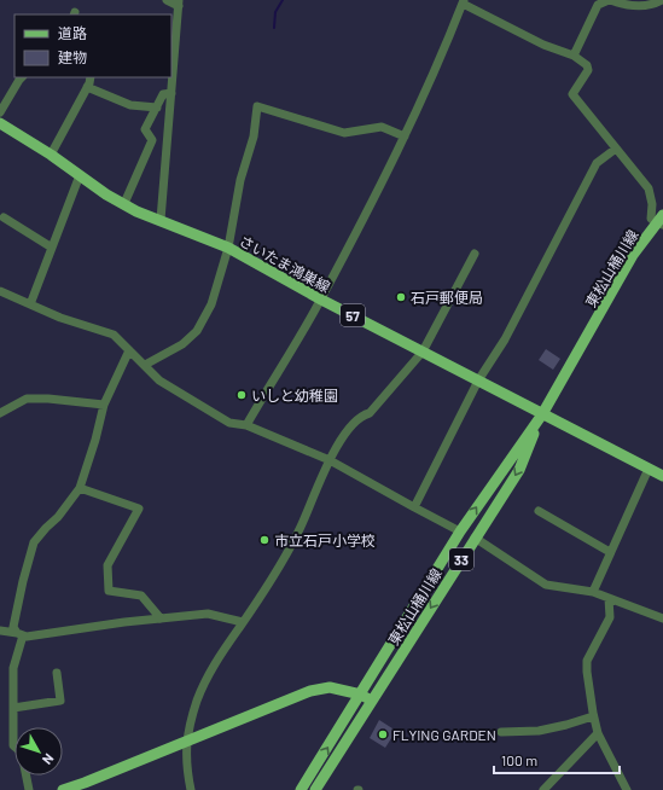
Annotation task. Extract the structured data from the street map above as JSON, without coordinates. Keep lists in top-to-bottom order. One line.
{"streets":{"main road":["さいたま鴻巣線","東松山桶川線","57","33"]},"crossings":[["さいたま鴻巣線","東松山桶川線"]],"places":["石戸郵便局","いしと幼稚園","市立石戸小学校","FLYING GARDEN"],"legend":["道路","建物"],"scale_bar":"100 m","north":"bottom right"}
